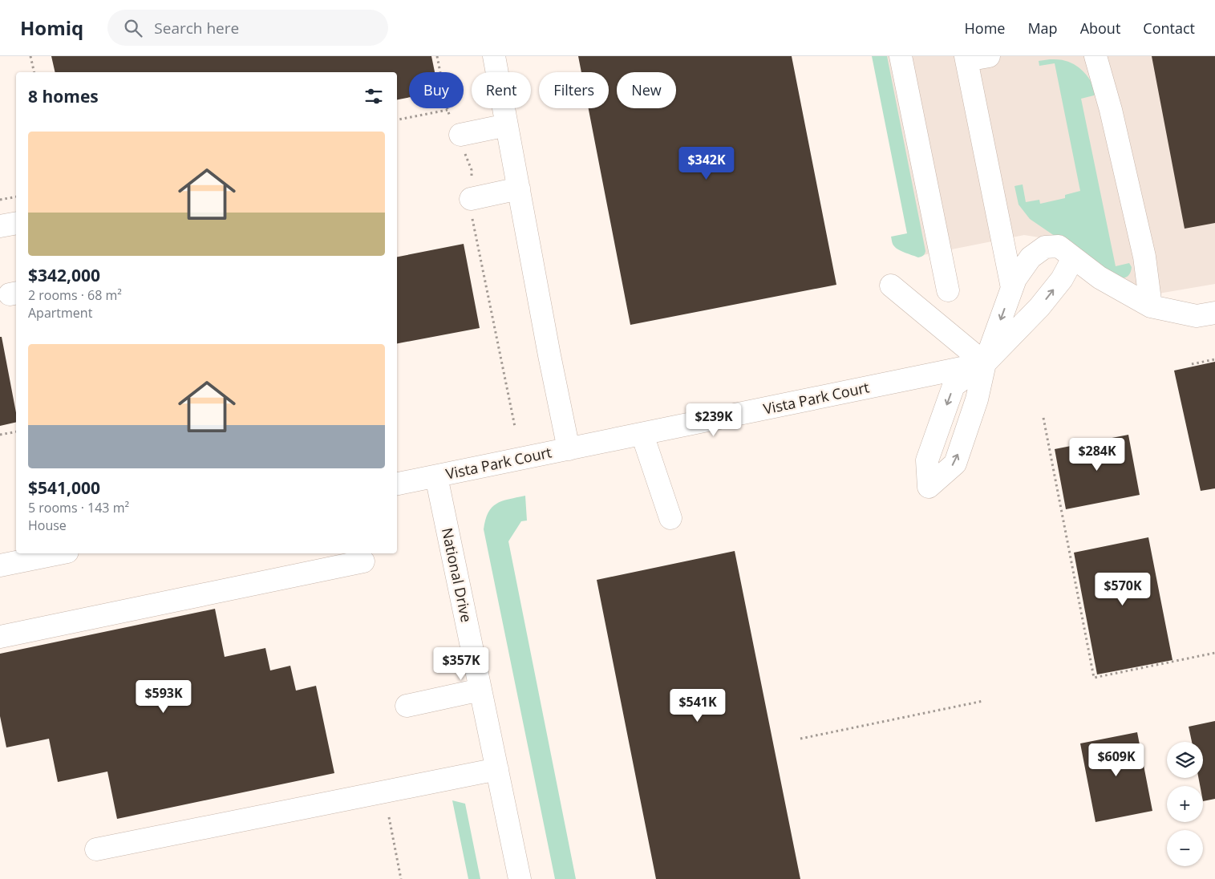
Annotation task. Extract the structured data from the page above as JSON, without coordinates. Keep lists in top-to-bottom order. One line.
{"streets":{"street":["Vista Park Court","National Drive"]},"crossings":[["Vista Park Court","National Drive"]],"page":{"header":"Homiq","search":"Search here","nav":["Home","Map","About","Contact"],"chip":["Buy","Rent","Filters","New"],"heading":"8 homes","list":[{"name":"$342,000","note":"2 rooms · 68 m² · Apartment"},{"name":"$541,000","note":"5 rooms · 143 m² · House"}],"price":["$342K","$239K","$284K","$570K","$357K","$593K","$541K","$609K"],"map_buttons":["+","−"]}}
